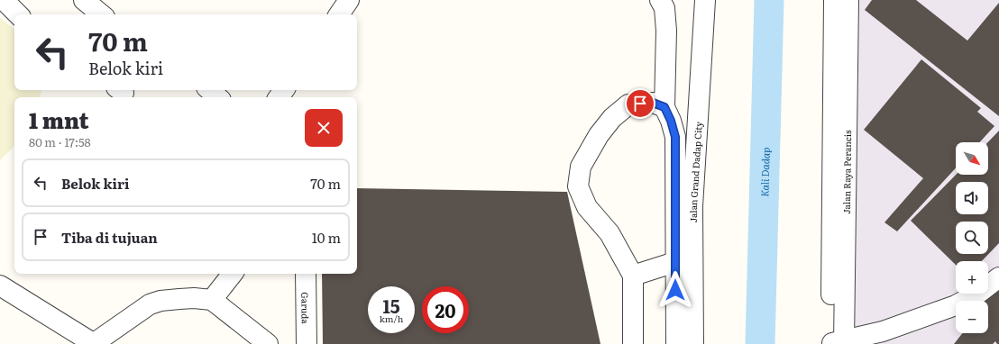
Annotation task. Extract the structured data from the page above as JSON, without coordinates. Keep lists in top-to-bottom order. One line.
{"streets":{"street":["Jalan Grand Dadap City","Jalan Raya Perancis","Garuda"]},"water":["Kali Dadap"],"north":"bottom right","page":{"turn":["70 m","Belok kiri"],"heading":["1 mnt","80 m · 17:58"],"map_buttons":["+","−"],"list":[{"name":"Belok kiri","value":"70 m"},{"name":"Tiba di tujuan","value":"10 m"}],"speed":"15 km/h","limit":"20"}}
